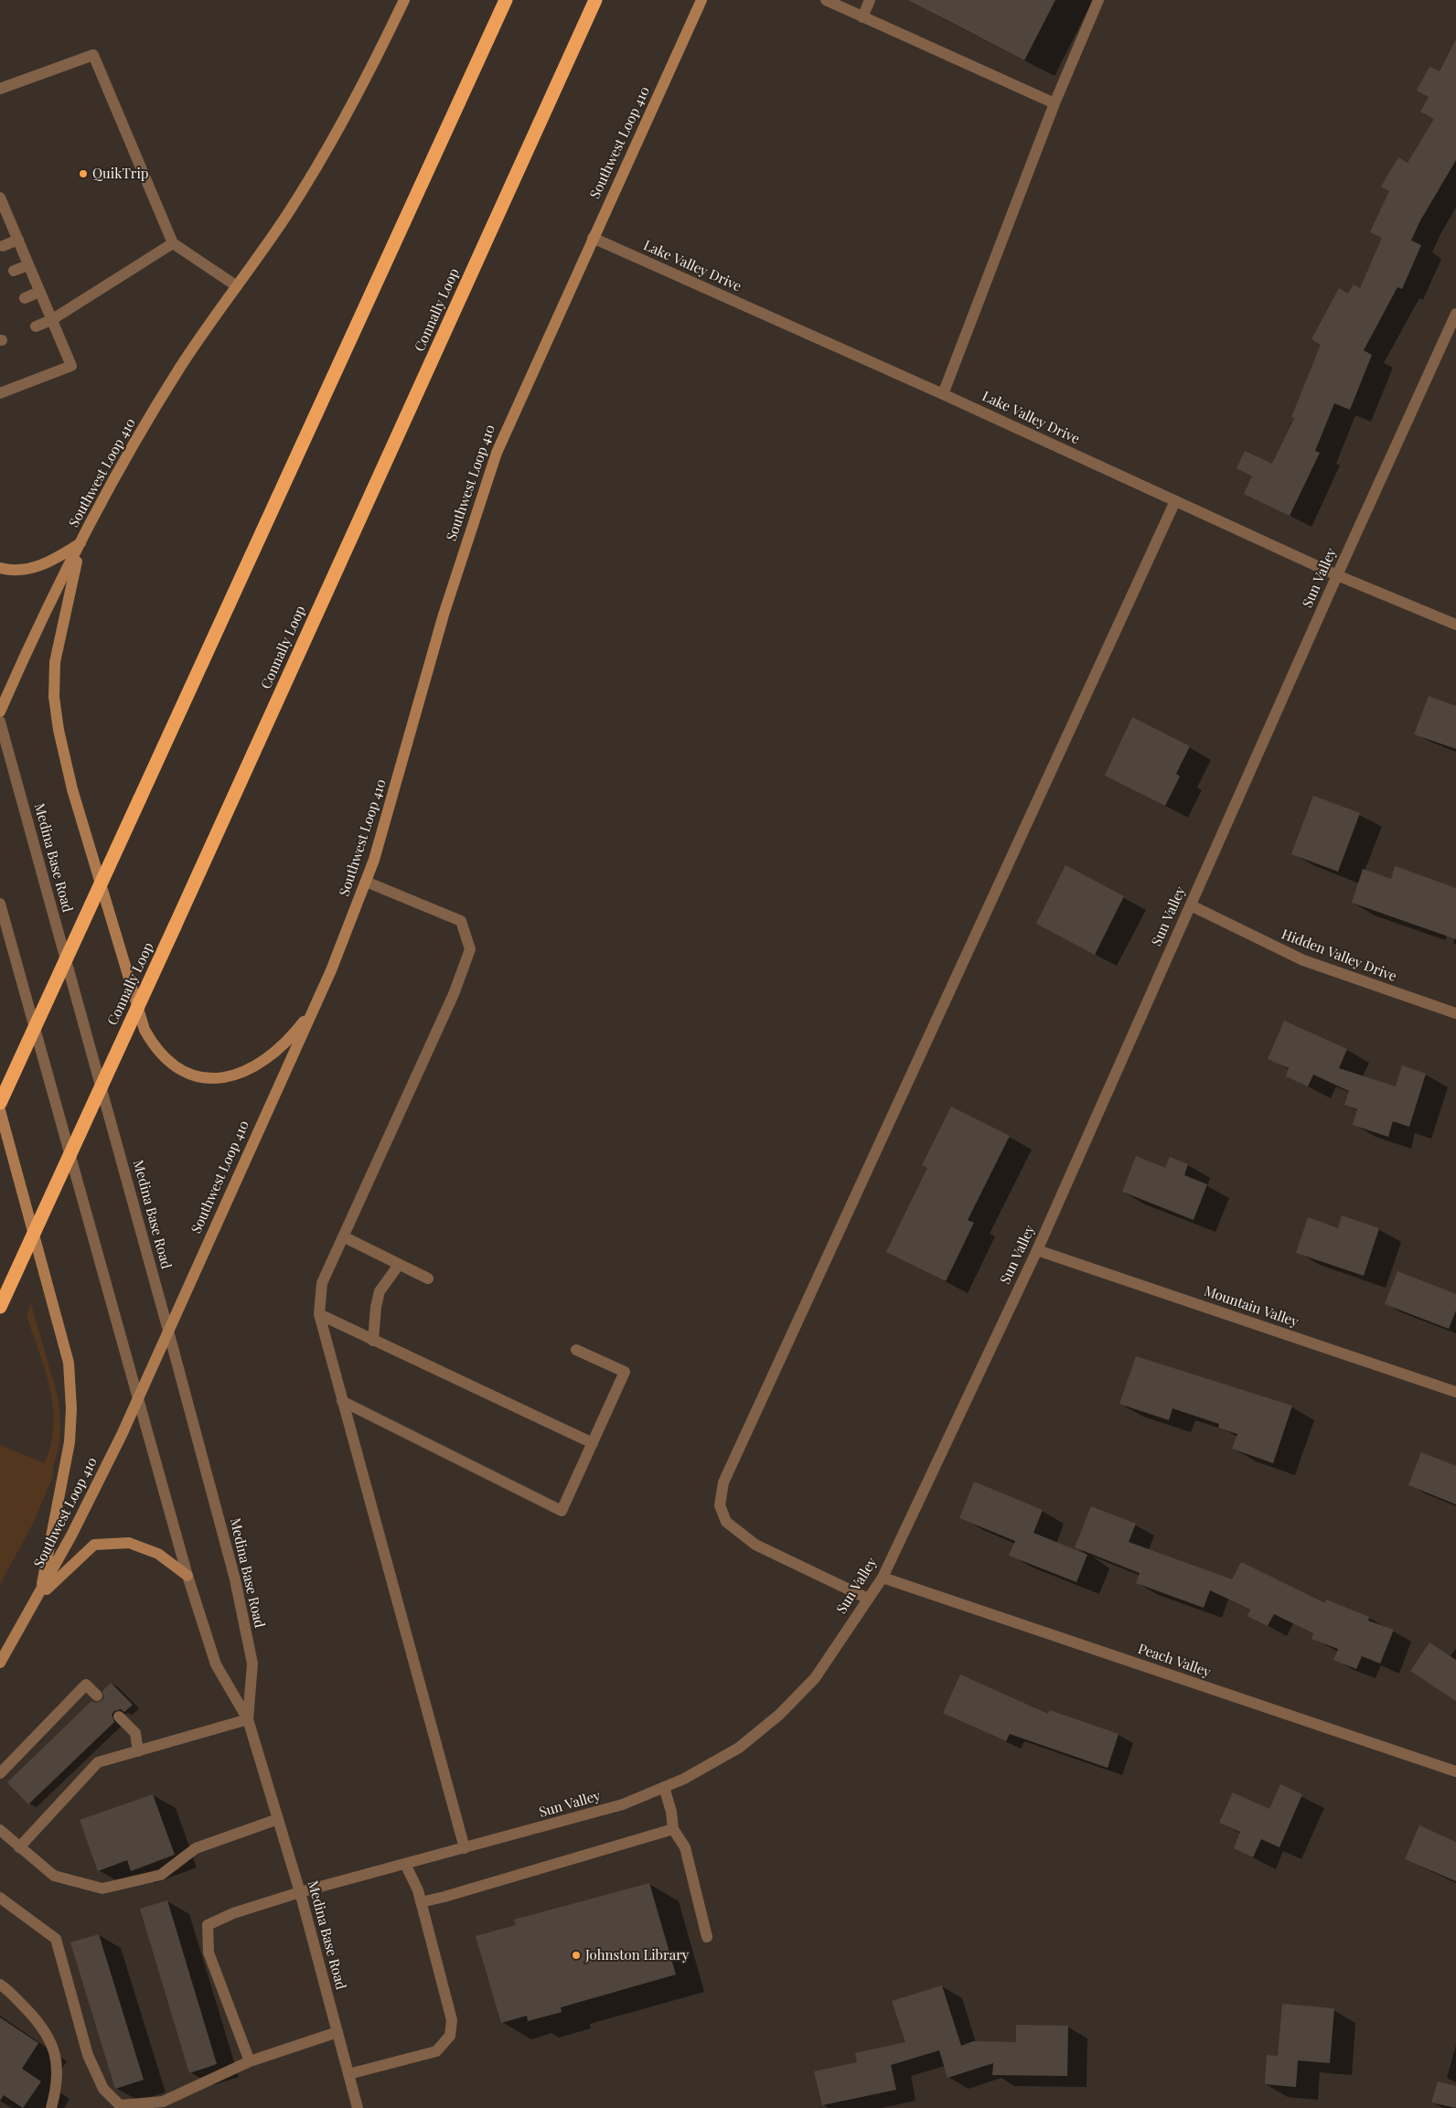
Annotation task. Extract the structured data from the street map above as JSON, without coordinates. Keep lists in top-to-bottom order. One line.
{"streets":{"highway":["Connally Loop"],"main road":["Southwest Loop 410"],"street":["Lake Valley Drive","Sun Valley","Medina Base Road","Hidden Valley Drive","Mountain Valley","Peach Valley"]},"crossings":[["Southwest Loop 410","Lake Valley Drive"],["Southwest Loop 410","Medina Base Road"],["Lake Valley Drive","Sun Valley"],["Sun Valley","Medina Base Road"],["Sun Valley","Hidden Valley Drive"],["Sun Valley","Mountain Valley"],["Sun Valley","Peach Valley"]],"places":["QuikTrip","Johnston Library"]}
